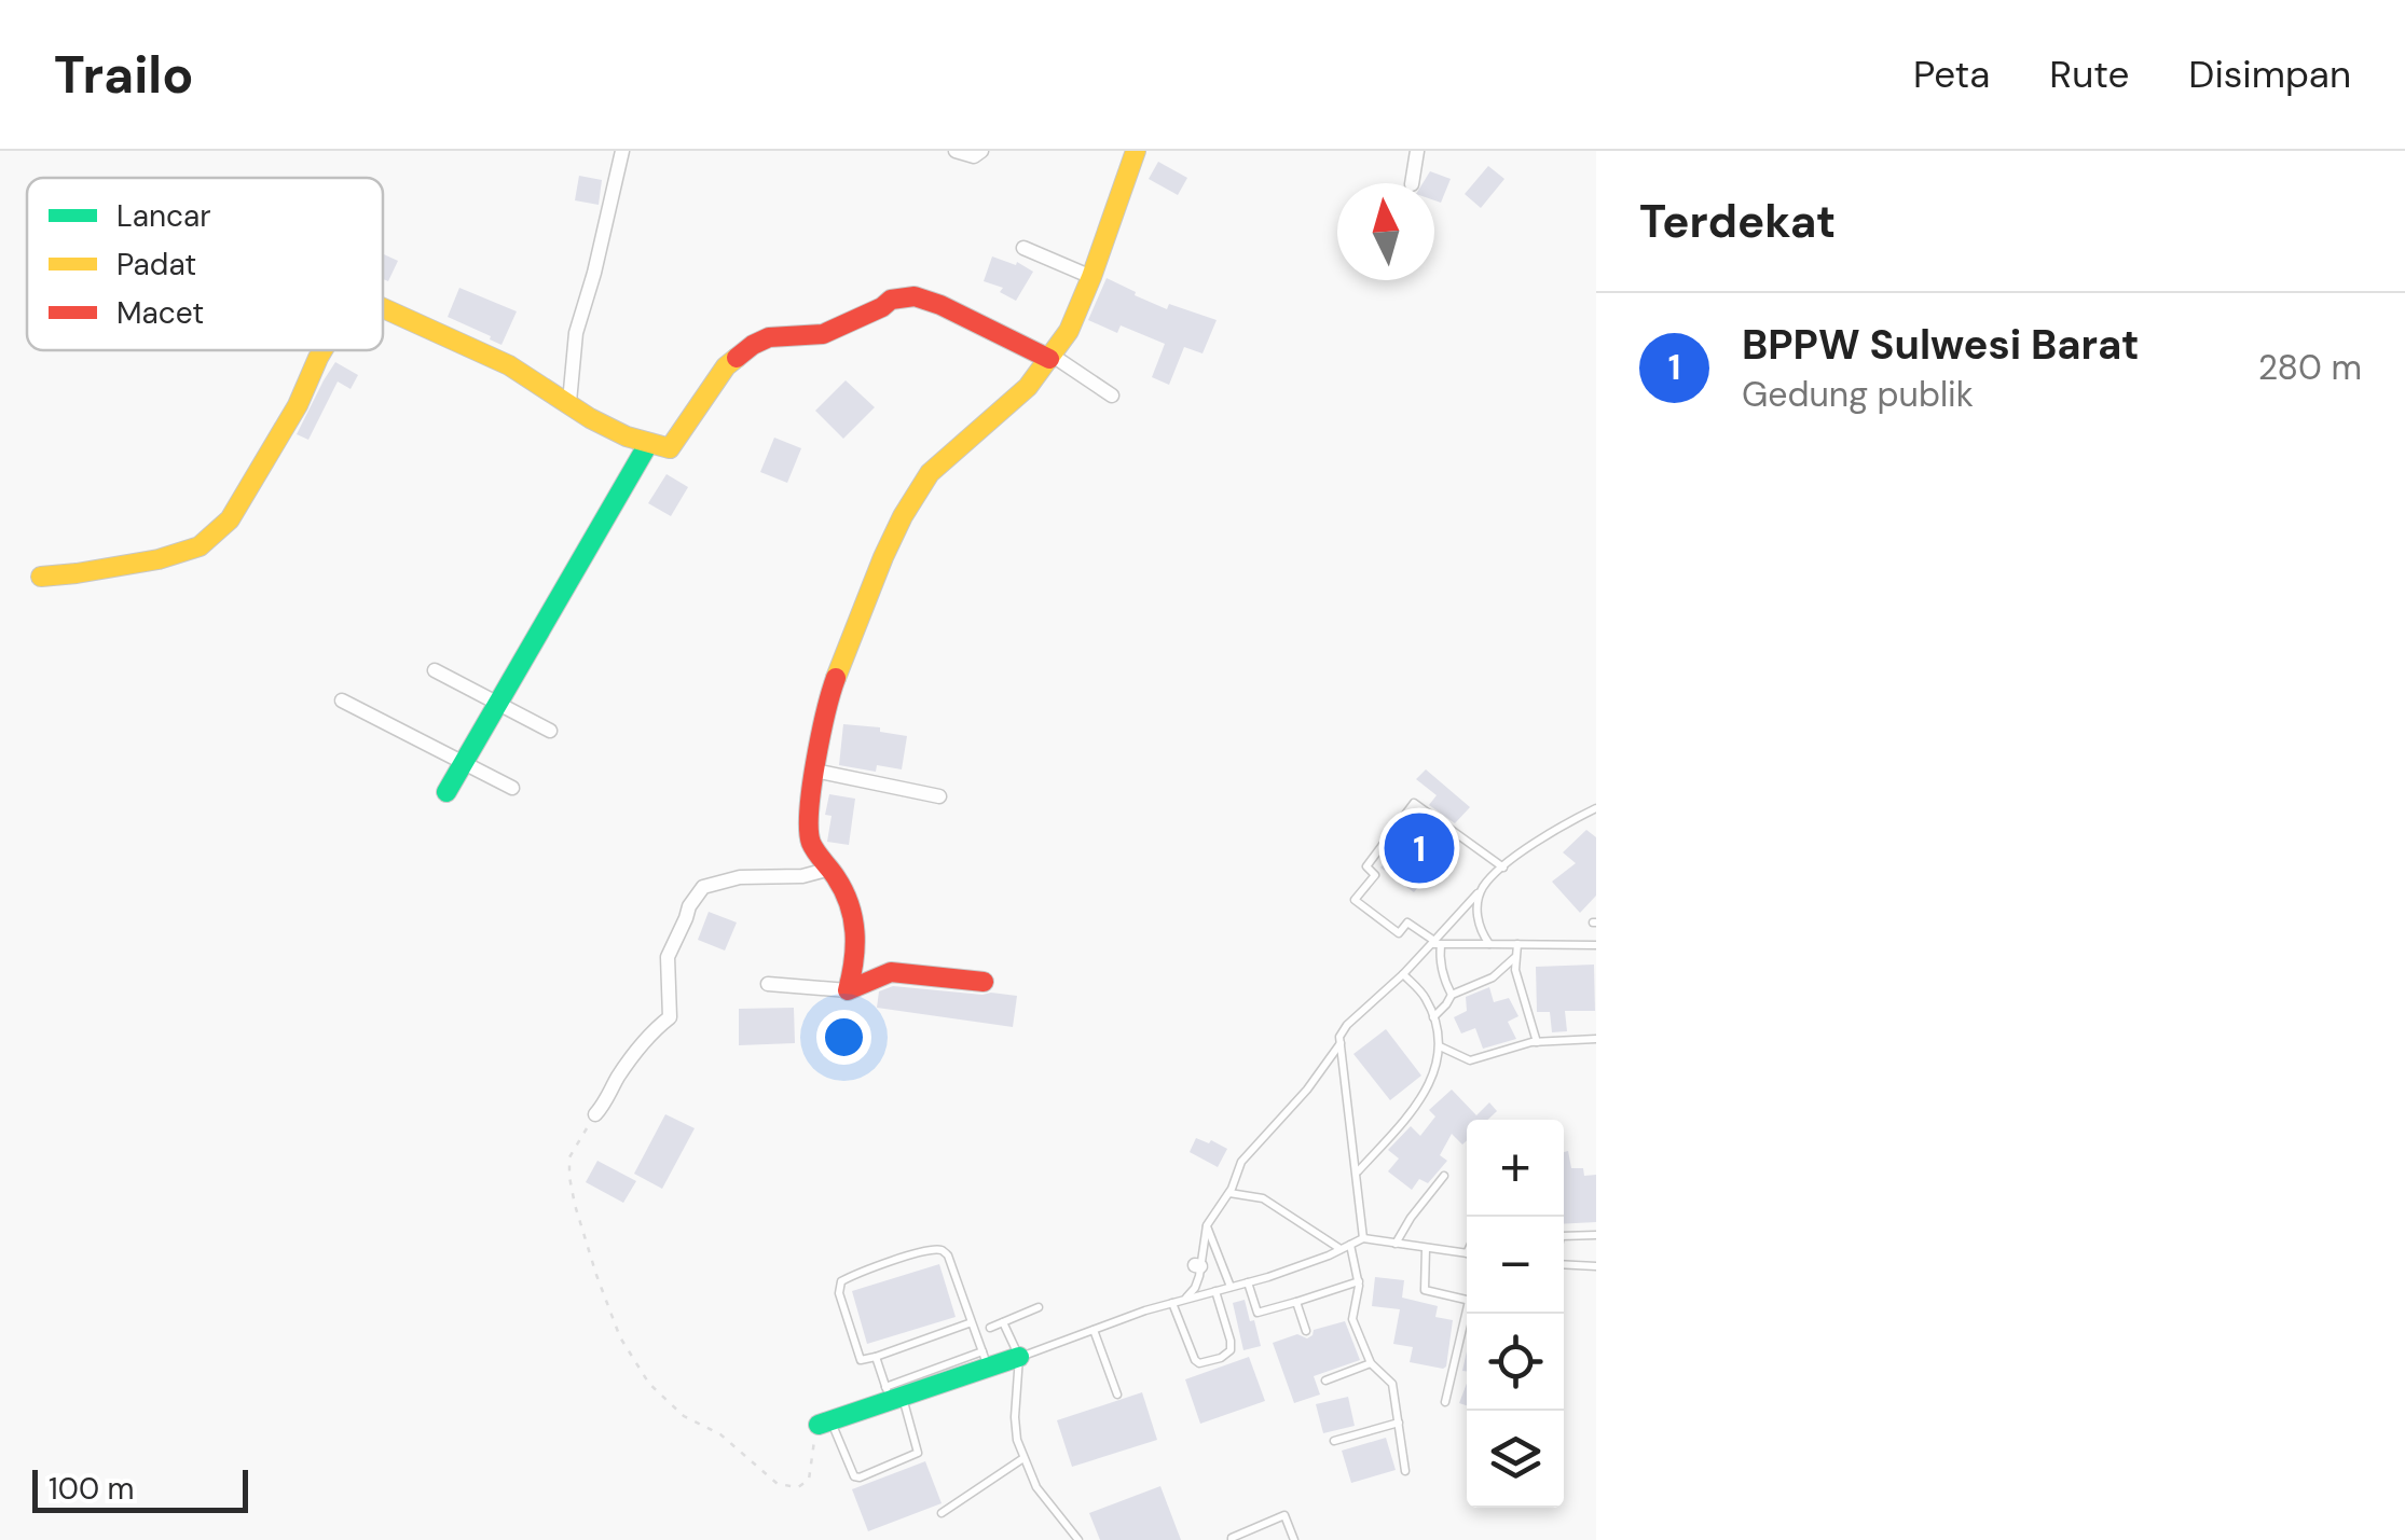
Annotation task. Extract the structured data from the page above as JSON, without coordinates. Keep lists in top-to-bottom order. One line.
{"legend":["Lancar","Padat","Macet"],"scale_bar":"100 m","north":"top","page":{"header":"Trailo","nav":["Peta","Rute","Disimpan"],"heading":"Terdekat","list":[{"mark":"1","name":"BPPW Sulwesi Barat","note":"Gedung publik","value":"280 m"}],"pins":"1","map_buttons":["+","−"],"scale":"100 m"}}
